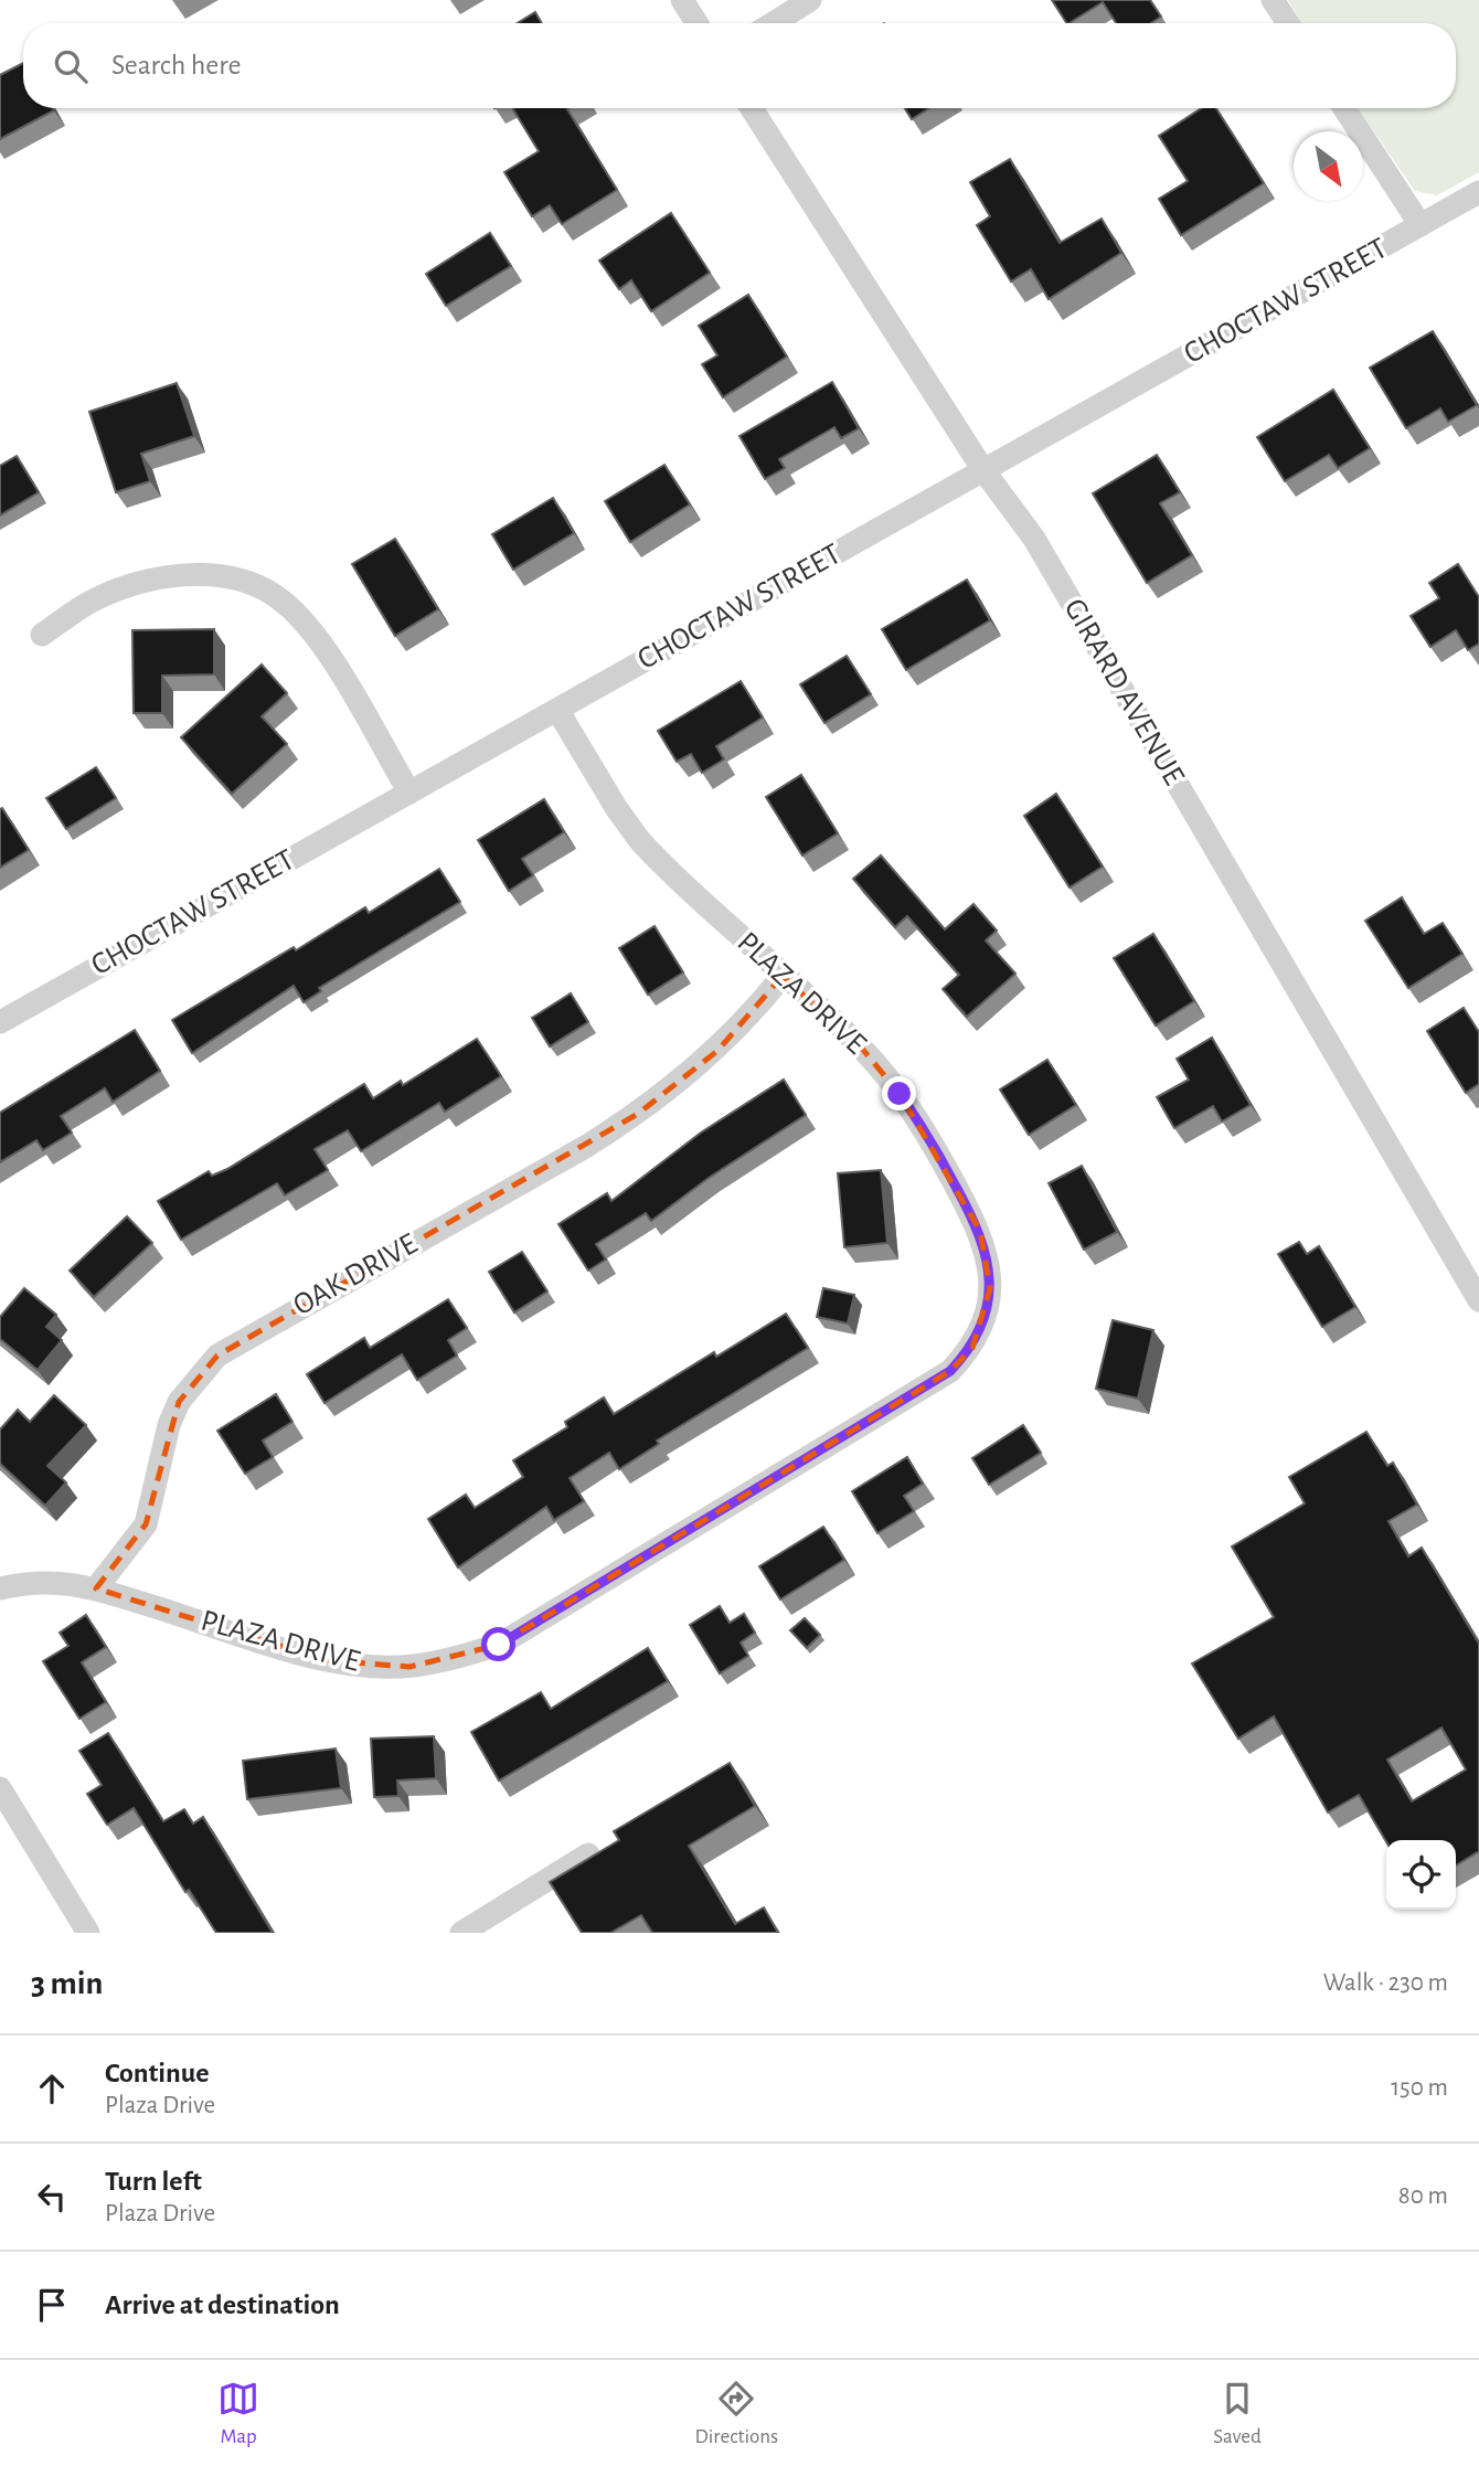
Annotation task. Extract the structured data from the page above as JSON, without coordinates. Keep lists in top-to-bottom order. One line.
{"streets":{"street":["CHOCTAW STREET","GIRARD AVENUE","PLAZA DRIVE","OAK DRIVE"]},"crossings":[["CHOCTAW STREET","GIRARD AVENUE"],["CHOCTAW STREET","PLAZA DRIVE"],["PLAZA DRIVE","OAK DRIVE"]],"north":"bottom right","page":{"search":"Search here","heading":["3 min","Walk · 230 m"],"list":[["Continue","Plaza Drive","150 m"],["Turn left","Plaza Drive","80 m"],"Arrive at destination"],"nav":["Map","Directions","Saved"]}}
